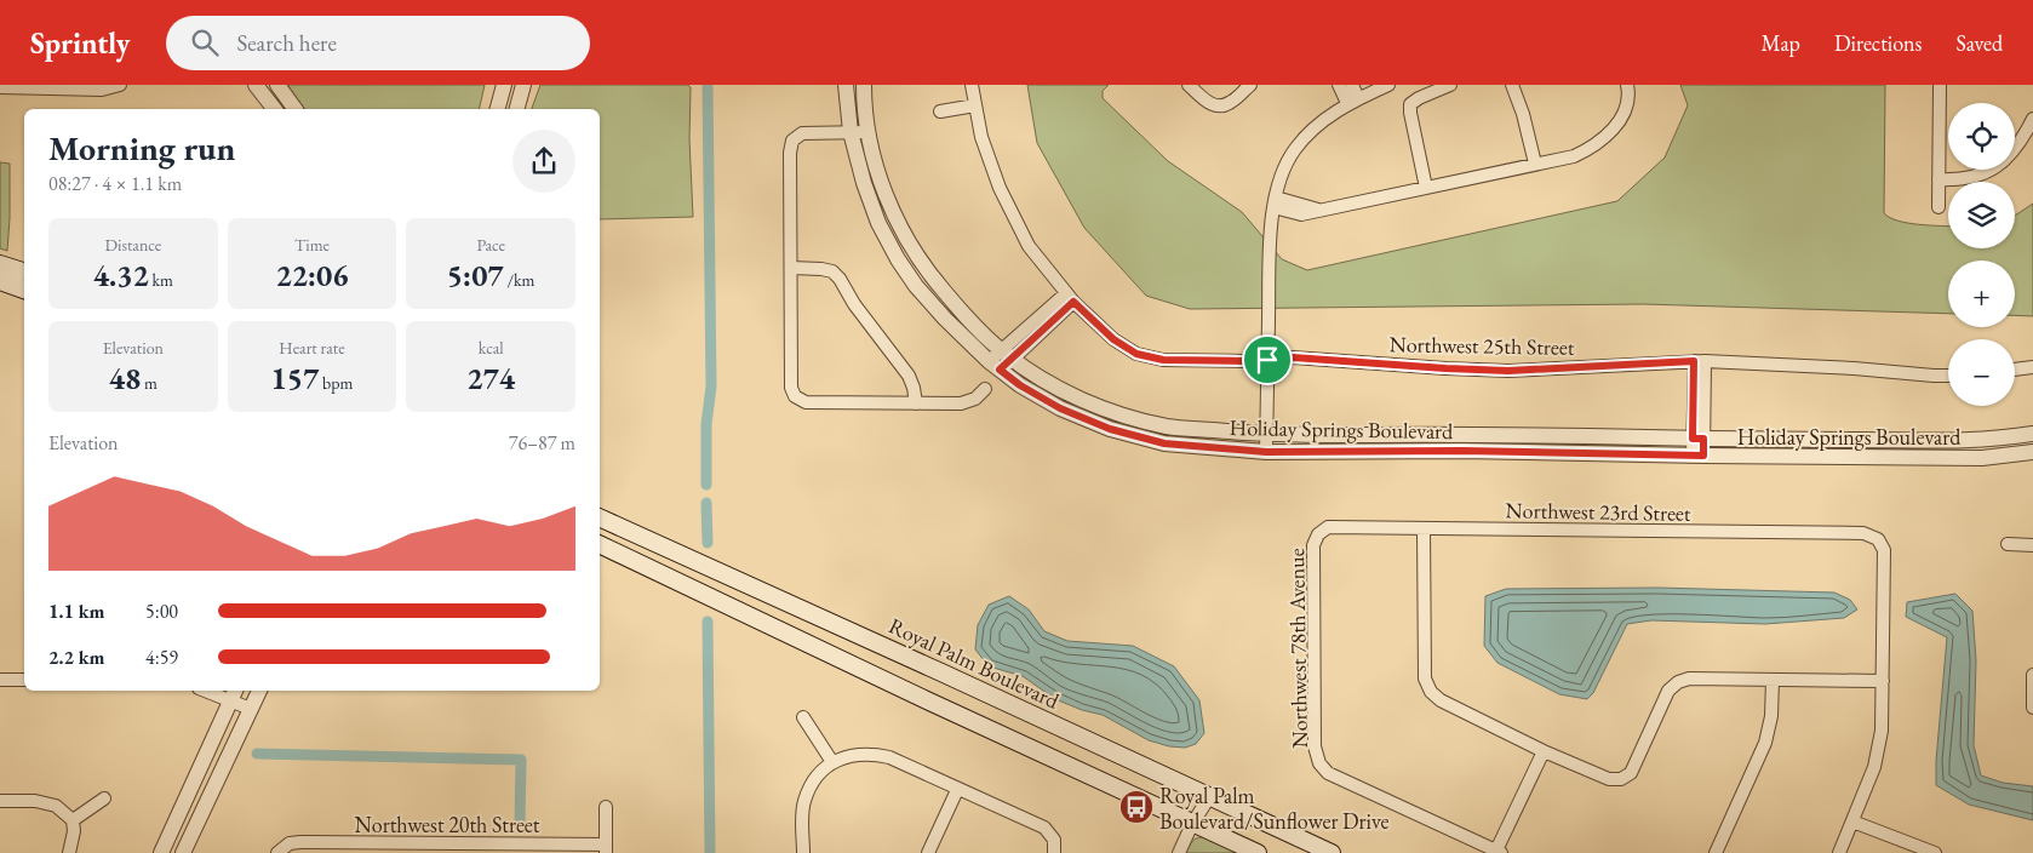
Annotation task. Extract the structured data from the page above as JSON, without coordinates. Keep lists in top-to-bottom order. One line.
{"streets":{"main road":["Royal Palm Boulevard"],"street":["Northwest 25th Street","Holiday Springs Boulevard","Northwest 23rd Street","Northwest 78th Avenue","Northwest 20th Street"]},"crossings":[["Northwest 23rd Street","Northwest 78th Avenue"]],"places":{"bus stop":["Royal Palm Boulevard/Sunflower Drive"]},"page":{"header":"Sprintly","search":"Search here","nav":["Map","Directions","Saved"],"map_buttons":["+","−"],"heading":["Morning run","08:27 · 4 × 1.1 km"],"stats":[["Distance","4.32 km"],["Time","22:06"],["Pace","5:07 /km"],["Elevation","48 m"],["Heart rate","157 bpm"],["kcal","274"]],"chart":["Elevation","76–87 m"],"list":[{"name":"1.1 km","note":"5:00"},{"name":"2.2 km","note":"4:59"}]}}
